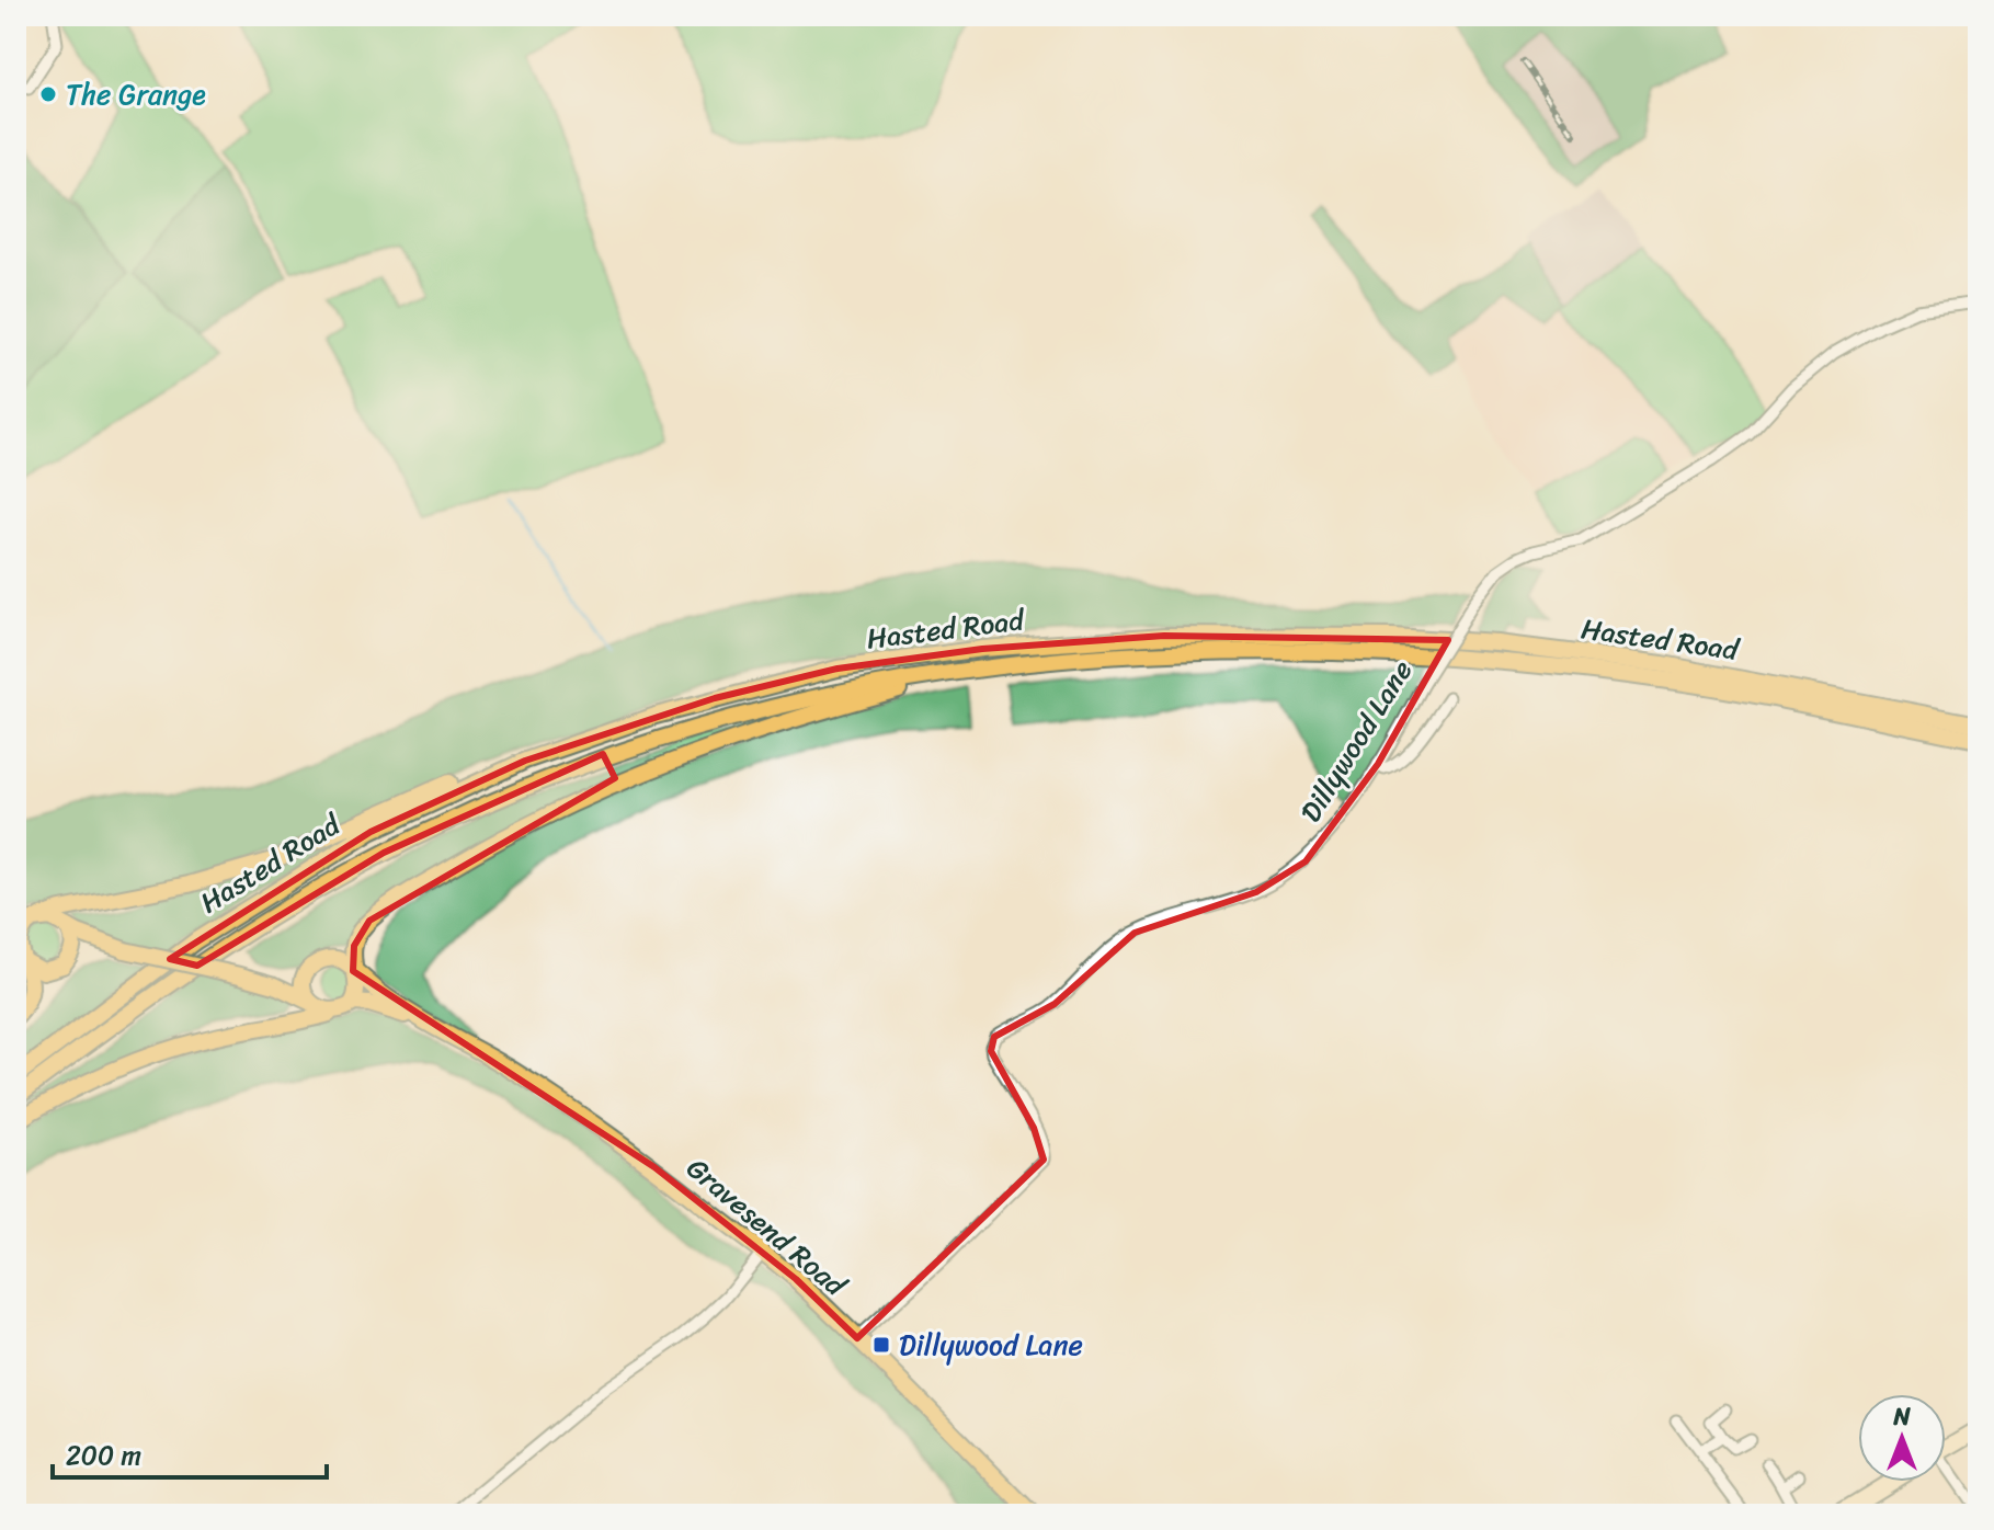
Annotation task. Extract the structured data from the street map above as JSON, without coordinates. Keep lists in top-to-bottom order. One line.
{"streets":{"main road":["Hasted Road","Gravesend Road"],"street":["Dillywood Lane"]},"crossings":[["Dillywood Lane","Gravesend Road"]],"places":{"other":["The Grange"],"transit":["Dillywood Lane"]},"scale_bar":"200 m","north":"top"}
